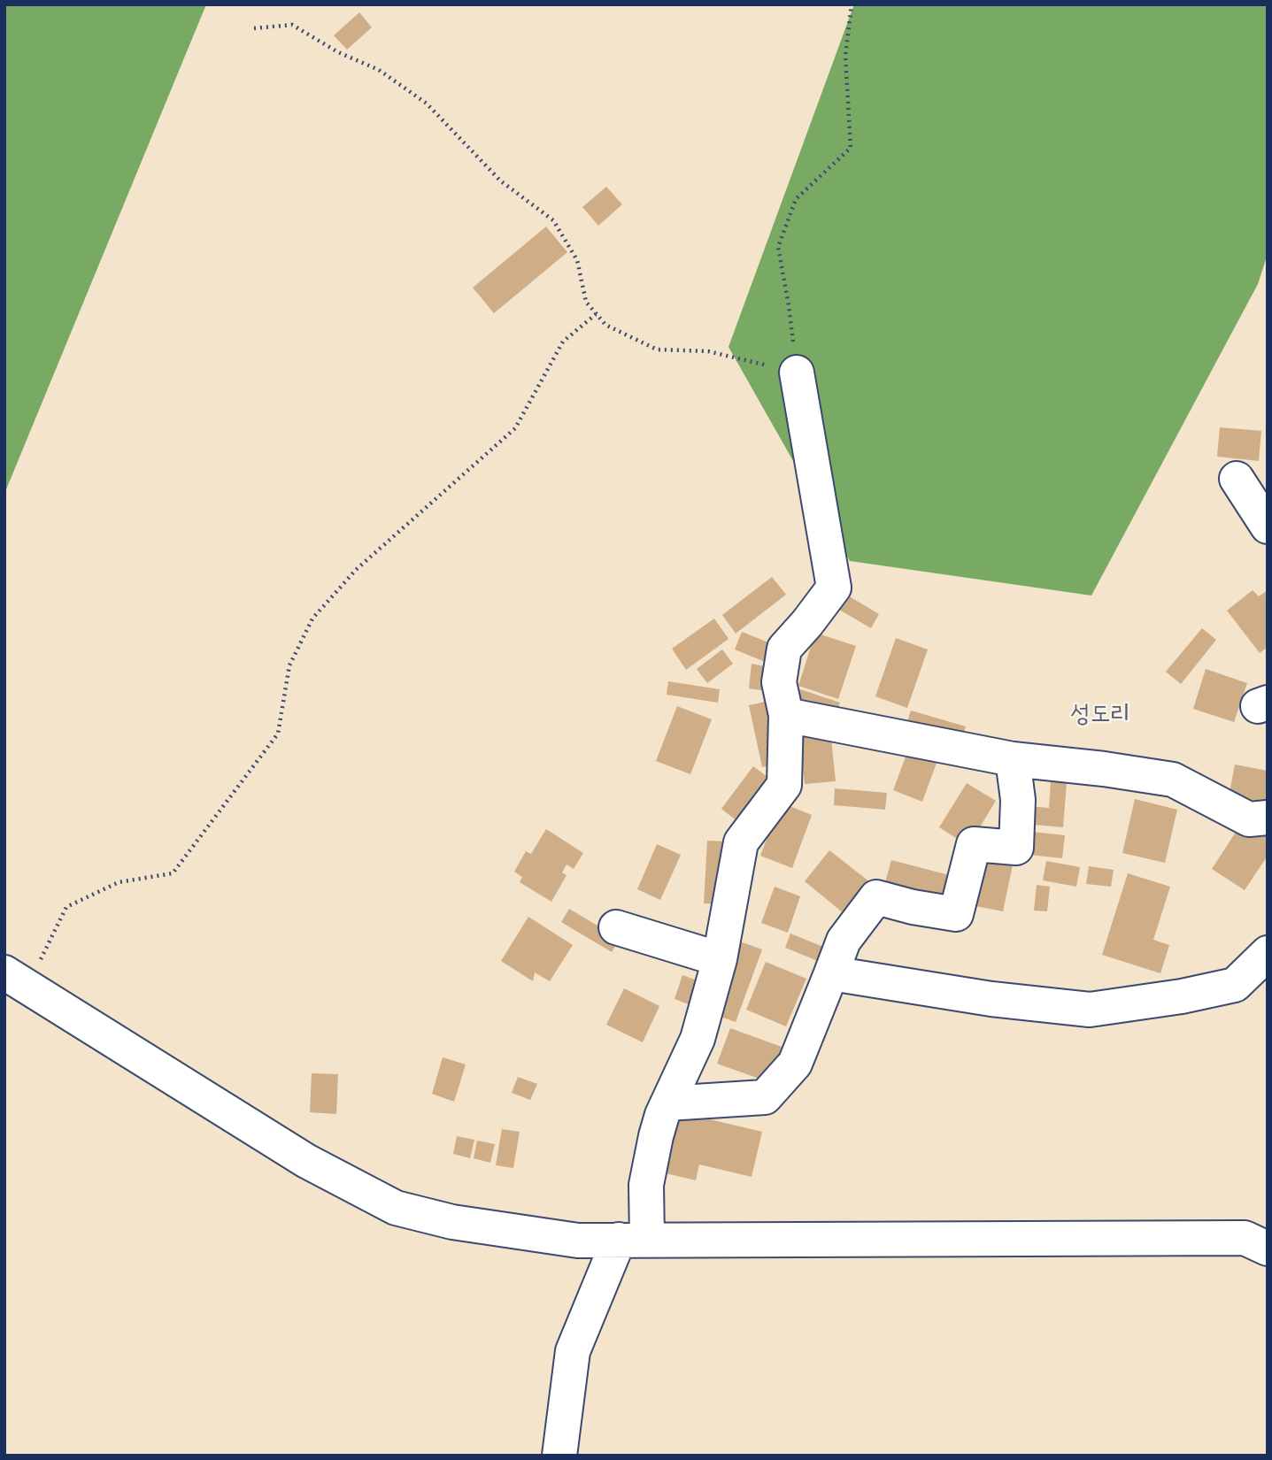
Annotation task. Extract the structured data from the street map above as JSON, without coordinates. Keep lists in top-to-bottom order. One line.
{"districts":["성도리"]}
